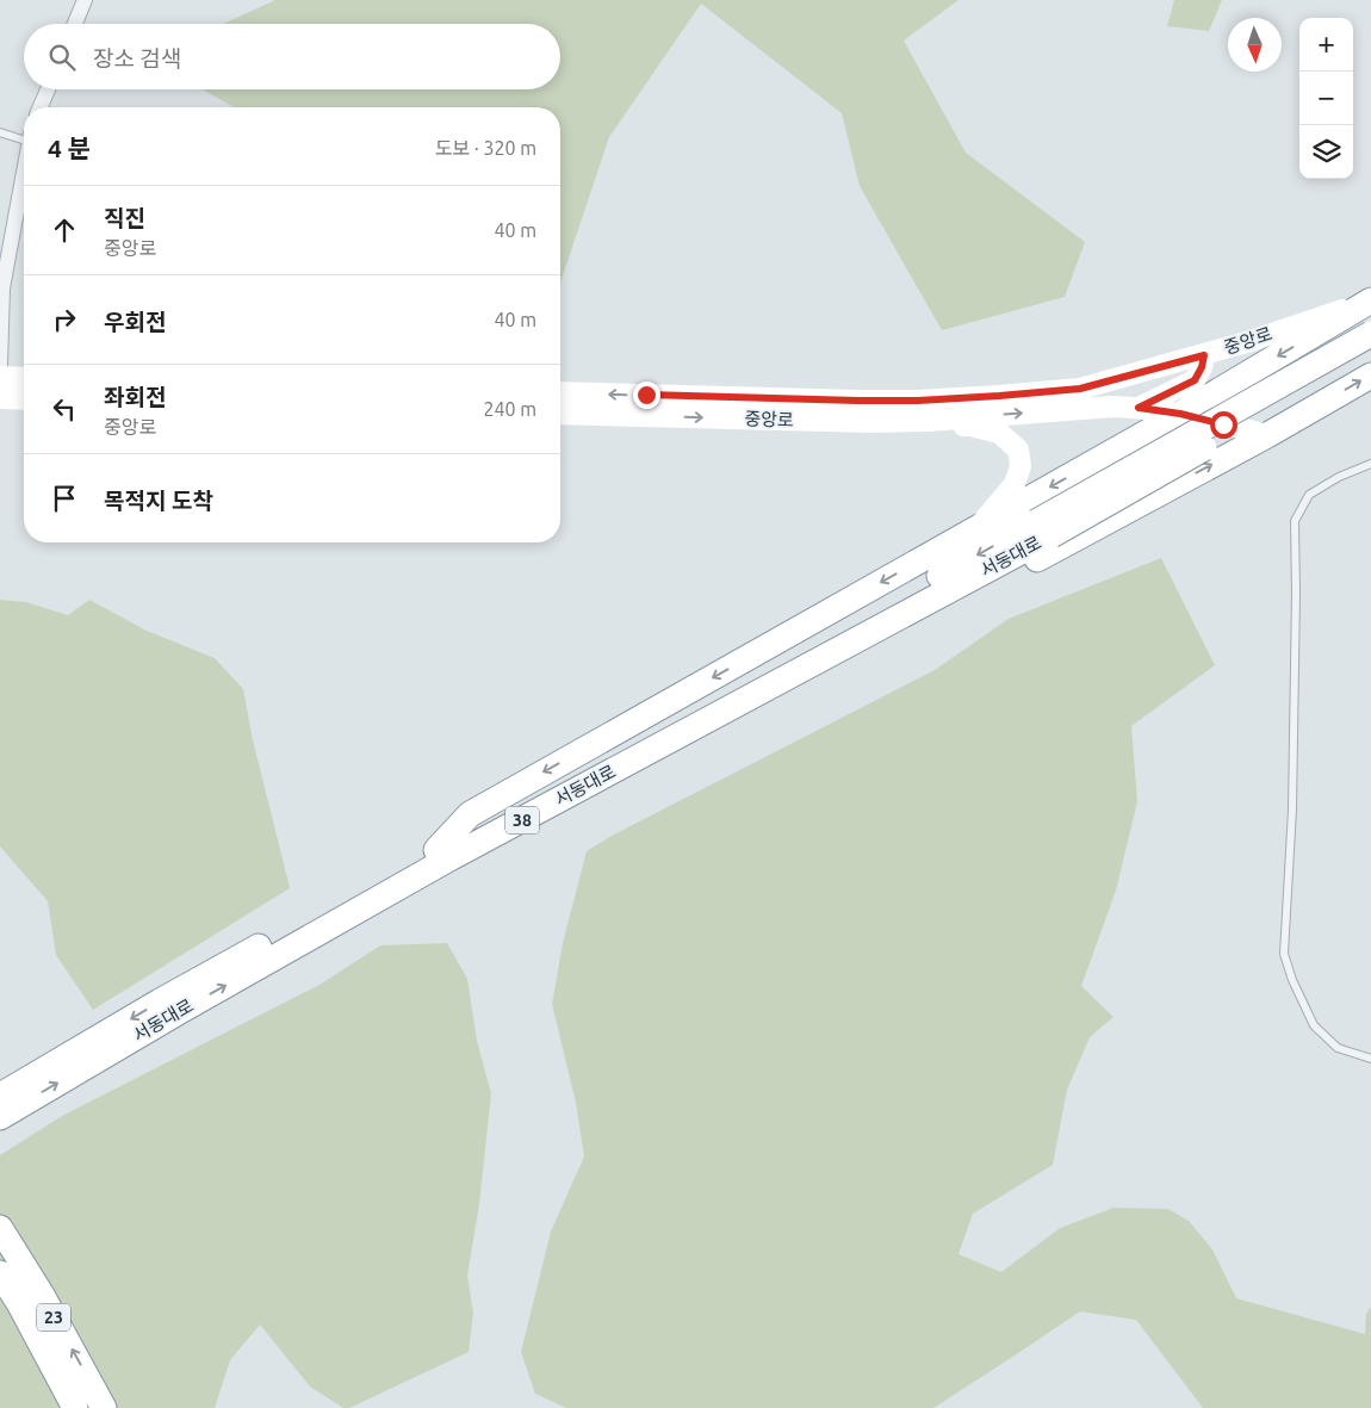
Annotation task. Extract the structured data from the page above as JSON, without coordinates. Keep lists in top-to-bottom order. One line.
{"streets":{"highway":["서동대로","38","23"],"main road":["중앙로"]},"crossings":[["서동대로","38"]],"north":"bottom","page":{"map_buttons":["+","−"],"search":"장소 검색","heading":["4 분","도보 · 320 m"],"list":[["직진","중앙로","40 m"],["우회전","40 m"],["좌회전","중앙로","240 m"],"목적지 도착"]}}
